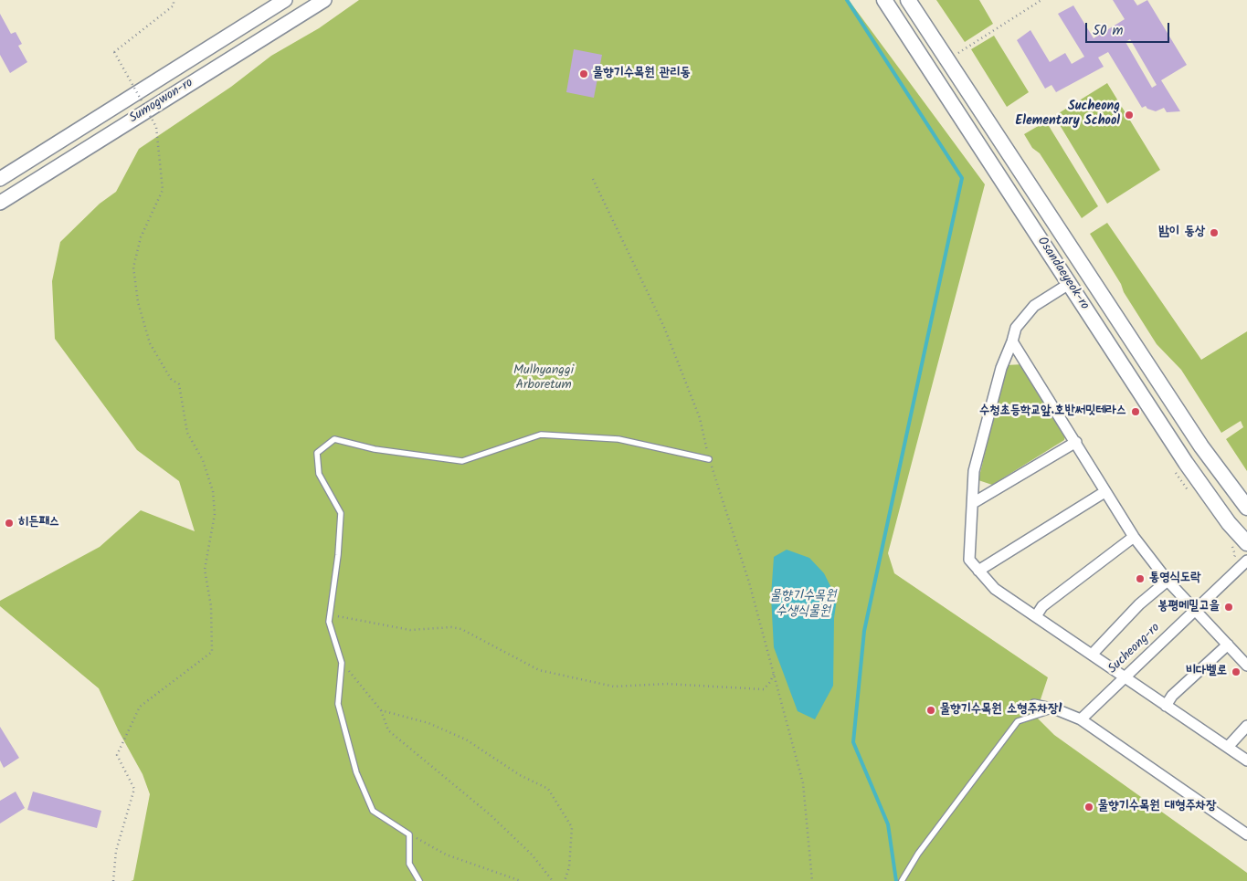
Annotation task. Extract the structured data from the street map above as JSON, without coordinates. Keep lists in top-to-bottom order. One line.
{"streets":{"main road":["Osandaeyeok-ro"],"street":["Sumogwon-ro","Sucheong-ro"]},"water":["물향기수목원 수생식물원"],"parks":["Mulhyanggi Arboretum"],"places":["물향기수목원 관리동","Sucheong Elementary School","밤이 동상","수청초등학교앞.호반써밋테라스","히든패스","통영식도락","봉평메밀고을","비다벨로","물향기수목원 소형주차장1","물향기수목원 대형주차장"],"scale_bar":"50 m"}
